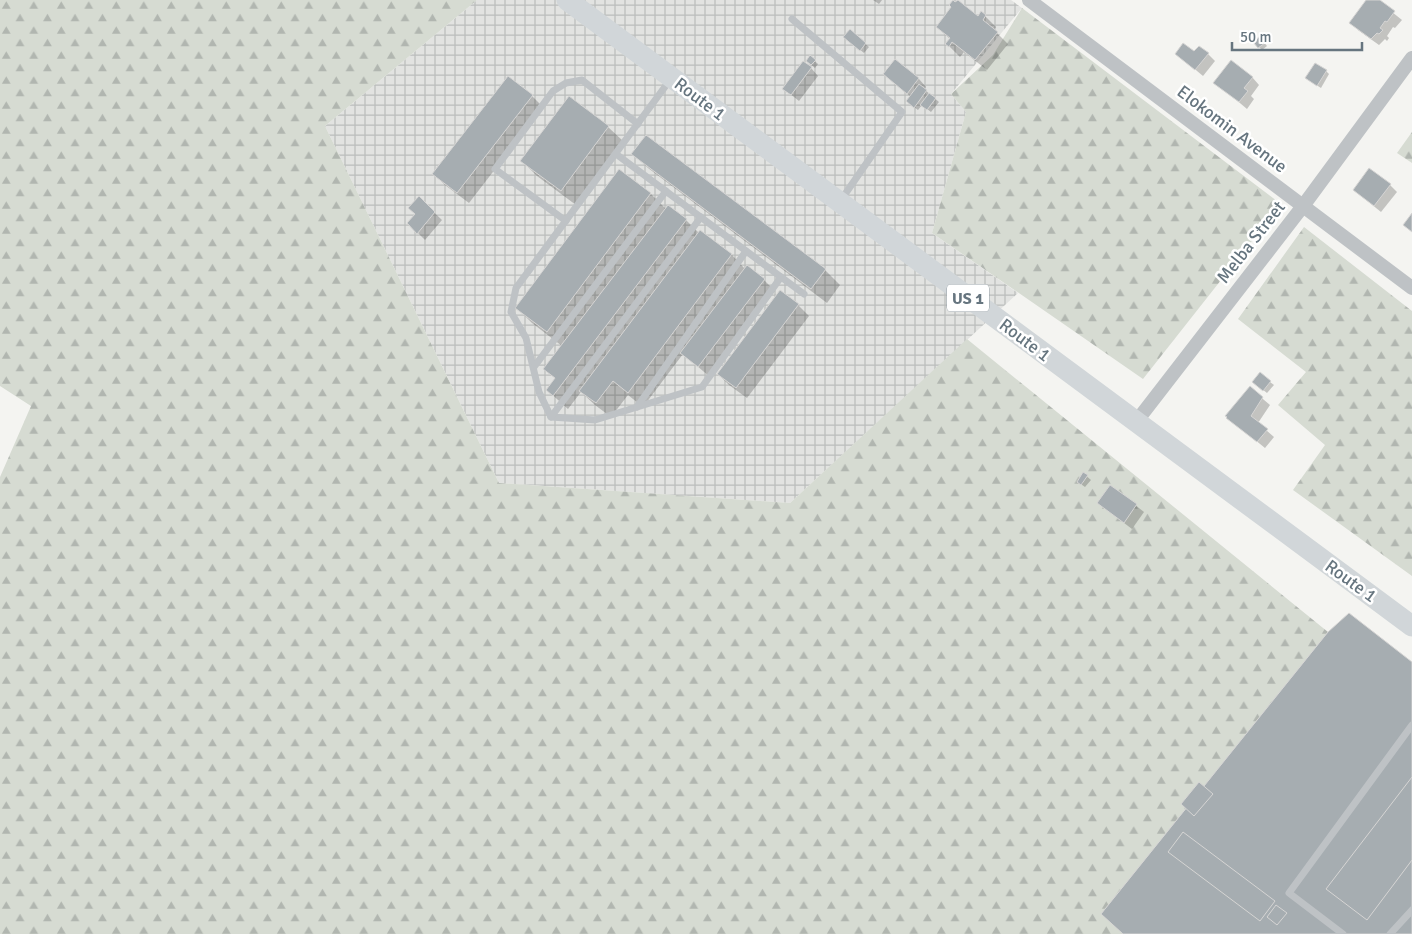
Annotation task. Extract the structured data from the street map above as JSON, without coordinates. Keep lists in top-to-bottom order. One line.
{"streets":{"main road":["Route 1","US 1"],"street":["Elokomin Avenue","Melba Street"]},"crossings":[["Route 1","Melba Street"],["Elokomin Avenue","Melba Street"]],"scale_bar":"50 m"}
